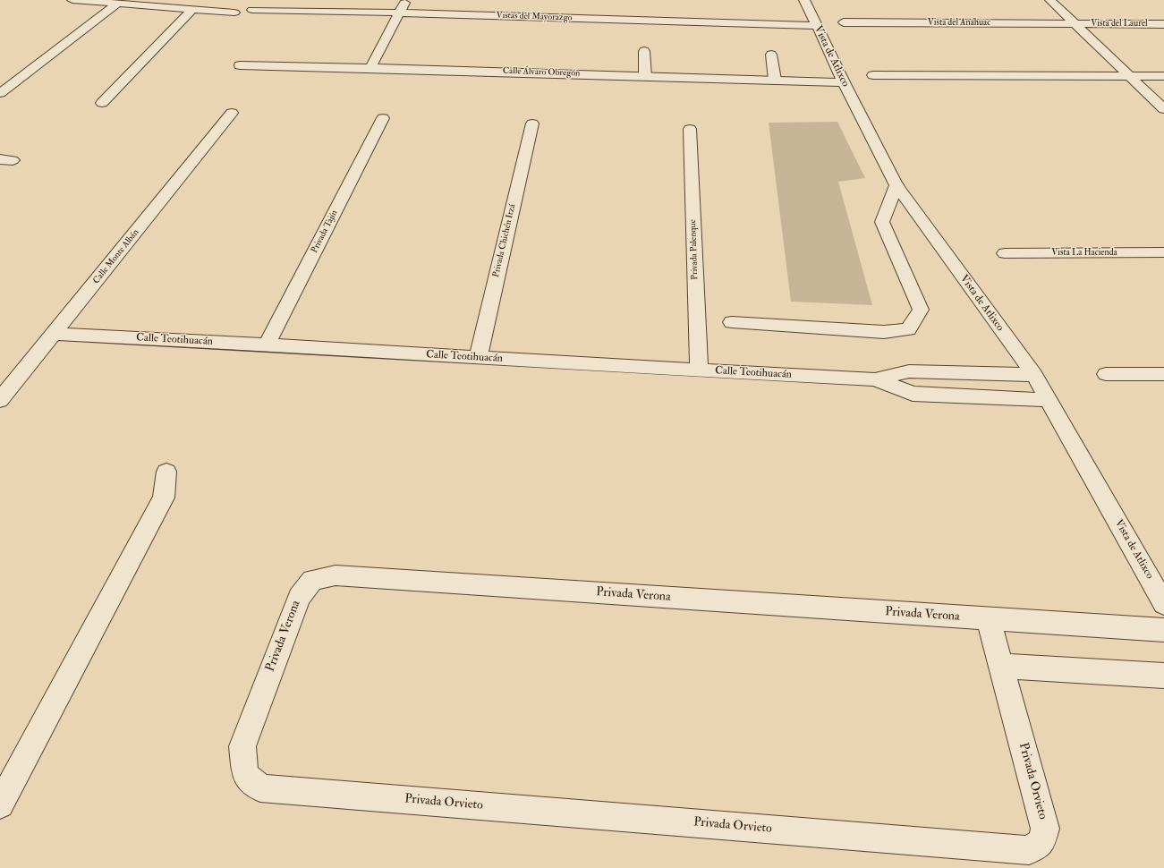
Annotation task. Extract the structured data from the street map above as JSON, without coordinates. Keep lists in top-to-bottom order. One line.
{"streets":{"street":["Vistas del Mayorazgo","Vista del Anáhuac","Vista del Laurel","Vista de Atlixco","Calle Álvaro Obregón","Privada Tajín","Privada Chichén Itzá","Privada Palenque","Vista La Hacienda","Calle Monte Albán","Calle Teotihuacán","Privada Verona","Privada Orvieto"]},"crossings":[["Vistas del Mayorazgo","Vista de Atlixco"],["Vista del Anáhuac","Vista del Laurel"],["Vista de Atlixco","Calle Álvaro Obregón"],["Vista de Atlixco","Calle Teotihuacán"],["Privada Tajín","Calle Teotihuacán"],["Privada Chichén Itzá","Calle Teotihuacán"],["Privada Palenque","Calle Teotihuacán"],["Calle Monte Albán","Calle Teotihuacán"],["Privada Verona","Privada Orvieto"]]}
